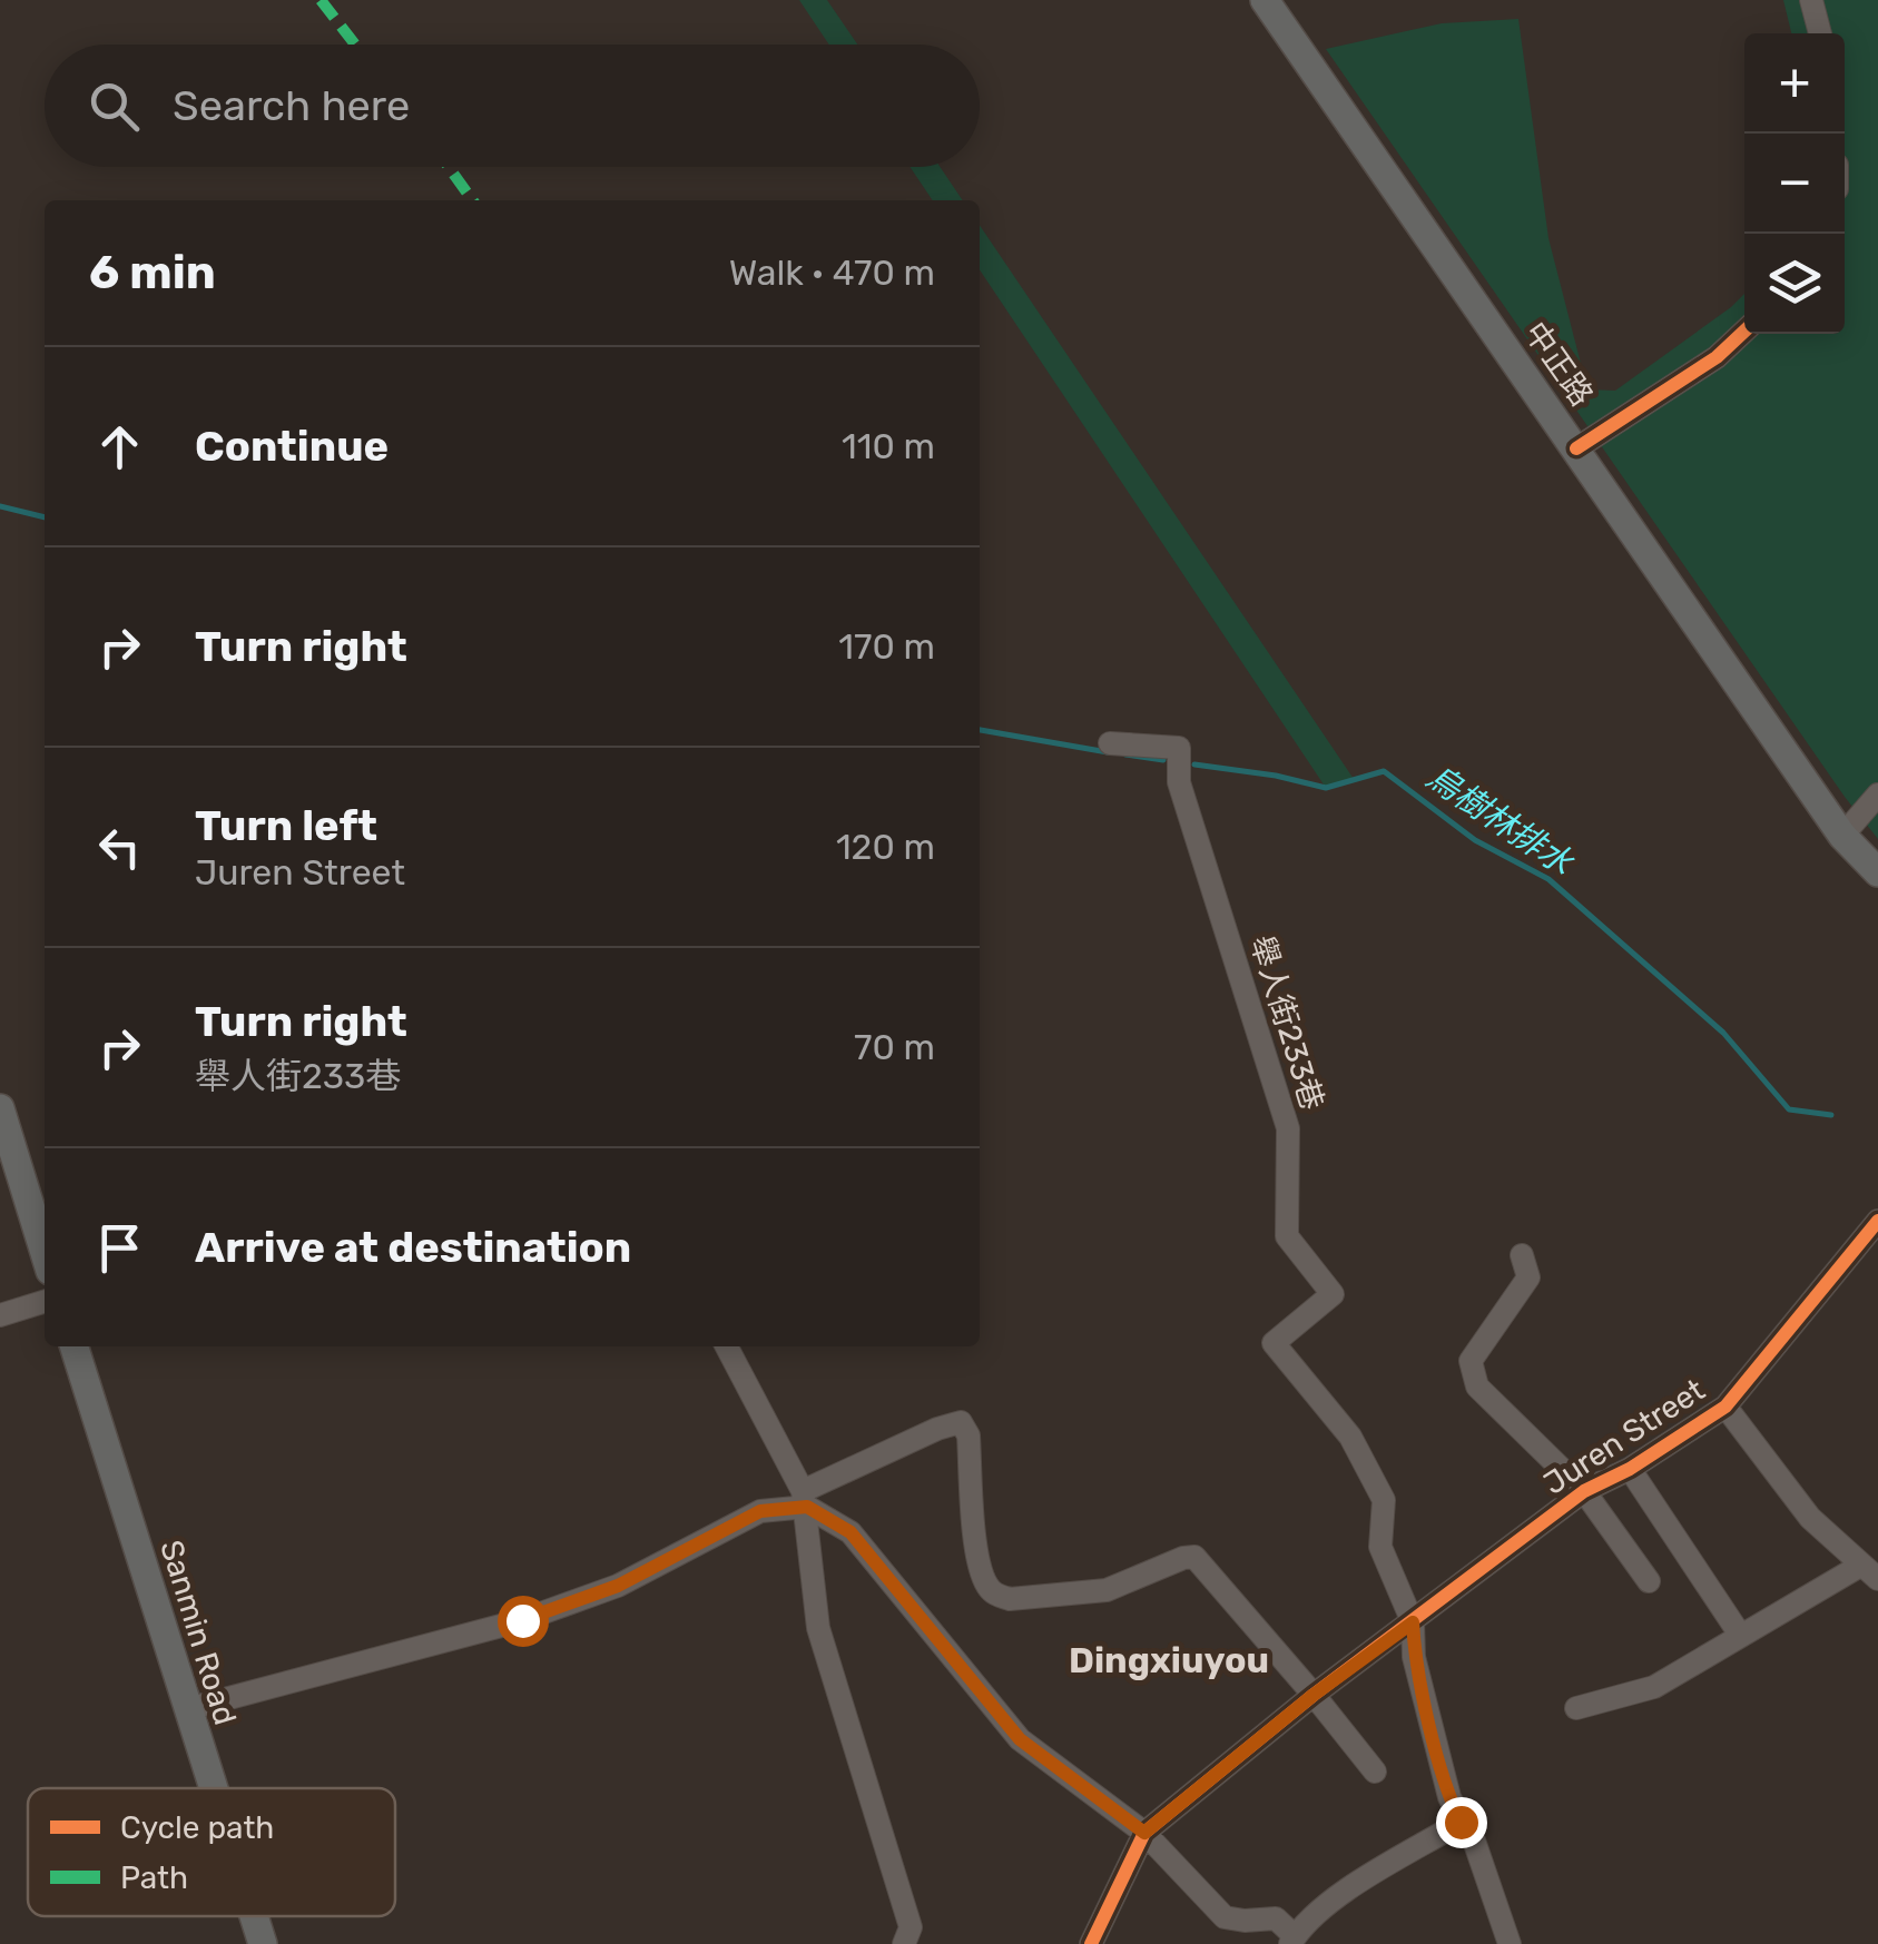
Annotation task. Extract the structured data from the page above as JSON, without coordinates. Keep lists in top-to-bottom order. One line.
{"streets":{"main road":["中正路","Sanmin Road"],"street":["舉人街233巷","Juren Street"]},"crossings":[["舉人街233巷","Juren Street"]],"districts":["Dingxiuyou"],"water":["烏樹林排水"],"legend":["Cycle path","Path"],"page":{"map_buttons":["+","−"],"search":"Search here","heading":["6 min","Walk · 470 m"],"list":[["Continue","110 m"],["Turn right","170 m"],["Turn left","Juren Street","120 m"],["Turn right","舉人街233巷","70 m"],"Arrive at destination"]}}
